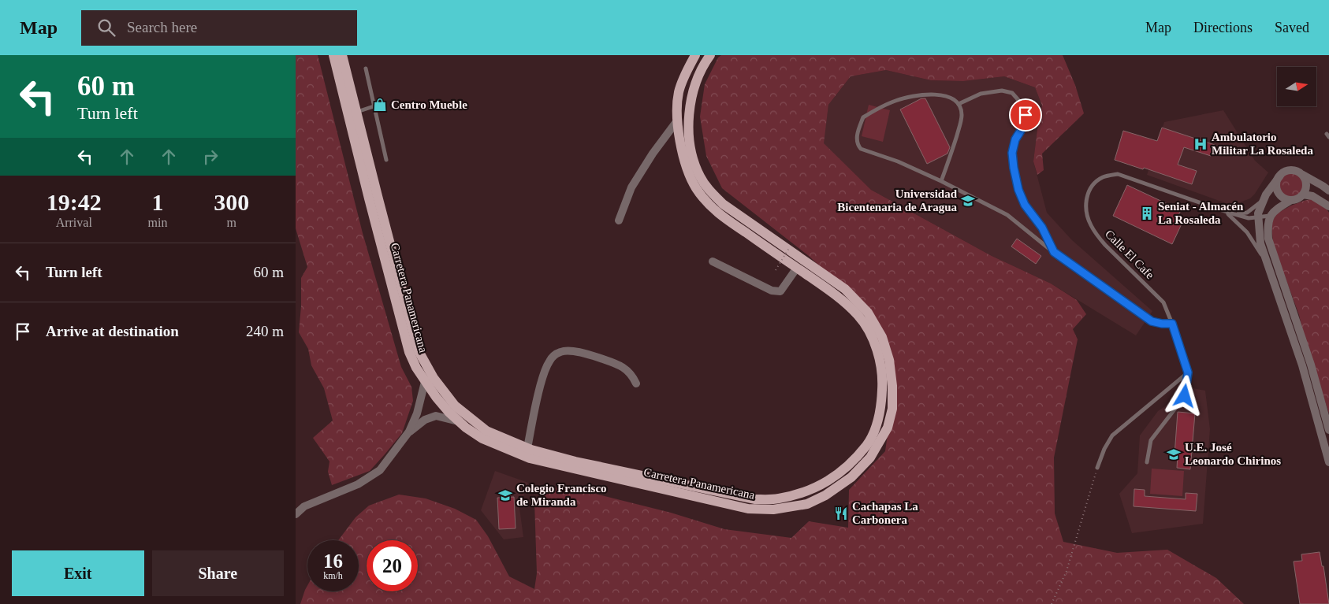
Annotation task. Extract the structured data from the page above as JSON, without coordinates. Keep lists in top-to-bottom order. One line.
{"streets":{"main road":["Carretera Panamericana"],"lane":["Calle El Cafe"]},"places":{"shop":["Centro Mueble"],"hospital":["Ambulatorio Militar La Rosaleda"],"school or university":["Universidad Bicentenaria de Aragua","U.E. José Leonardo Chirinos","Colegio Francisco de Miranda"],"building":["Seniat - Almacén La Rosaleda"],"restaurant":["Cachapas La Carbonera"]},"north":"right","page":{"header":"Map","search":"Search here","nav":["Map","Directions","Saved"],"turn":["60 m","Turn left"],"eta":["19:42","Arrival","1","min","300","m"],"list":[{"name":"Turn left","value":"60 m"},{"name":"Arrive at destination","value":"240 m"}],"speed":"16 km/h","limit":"20","buttons":["Exit","Share"]}}
